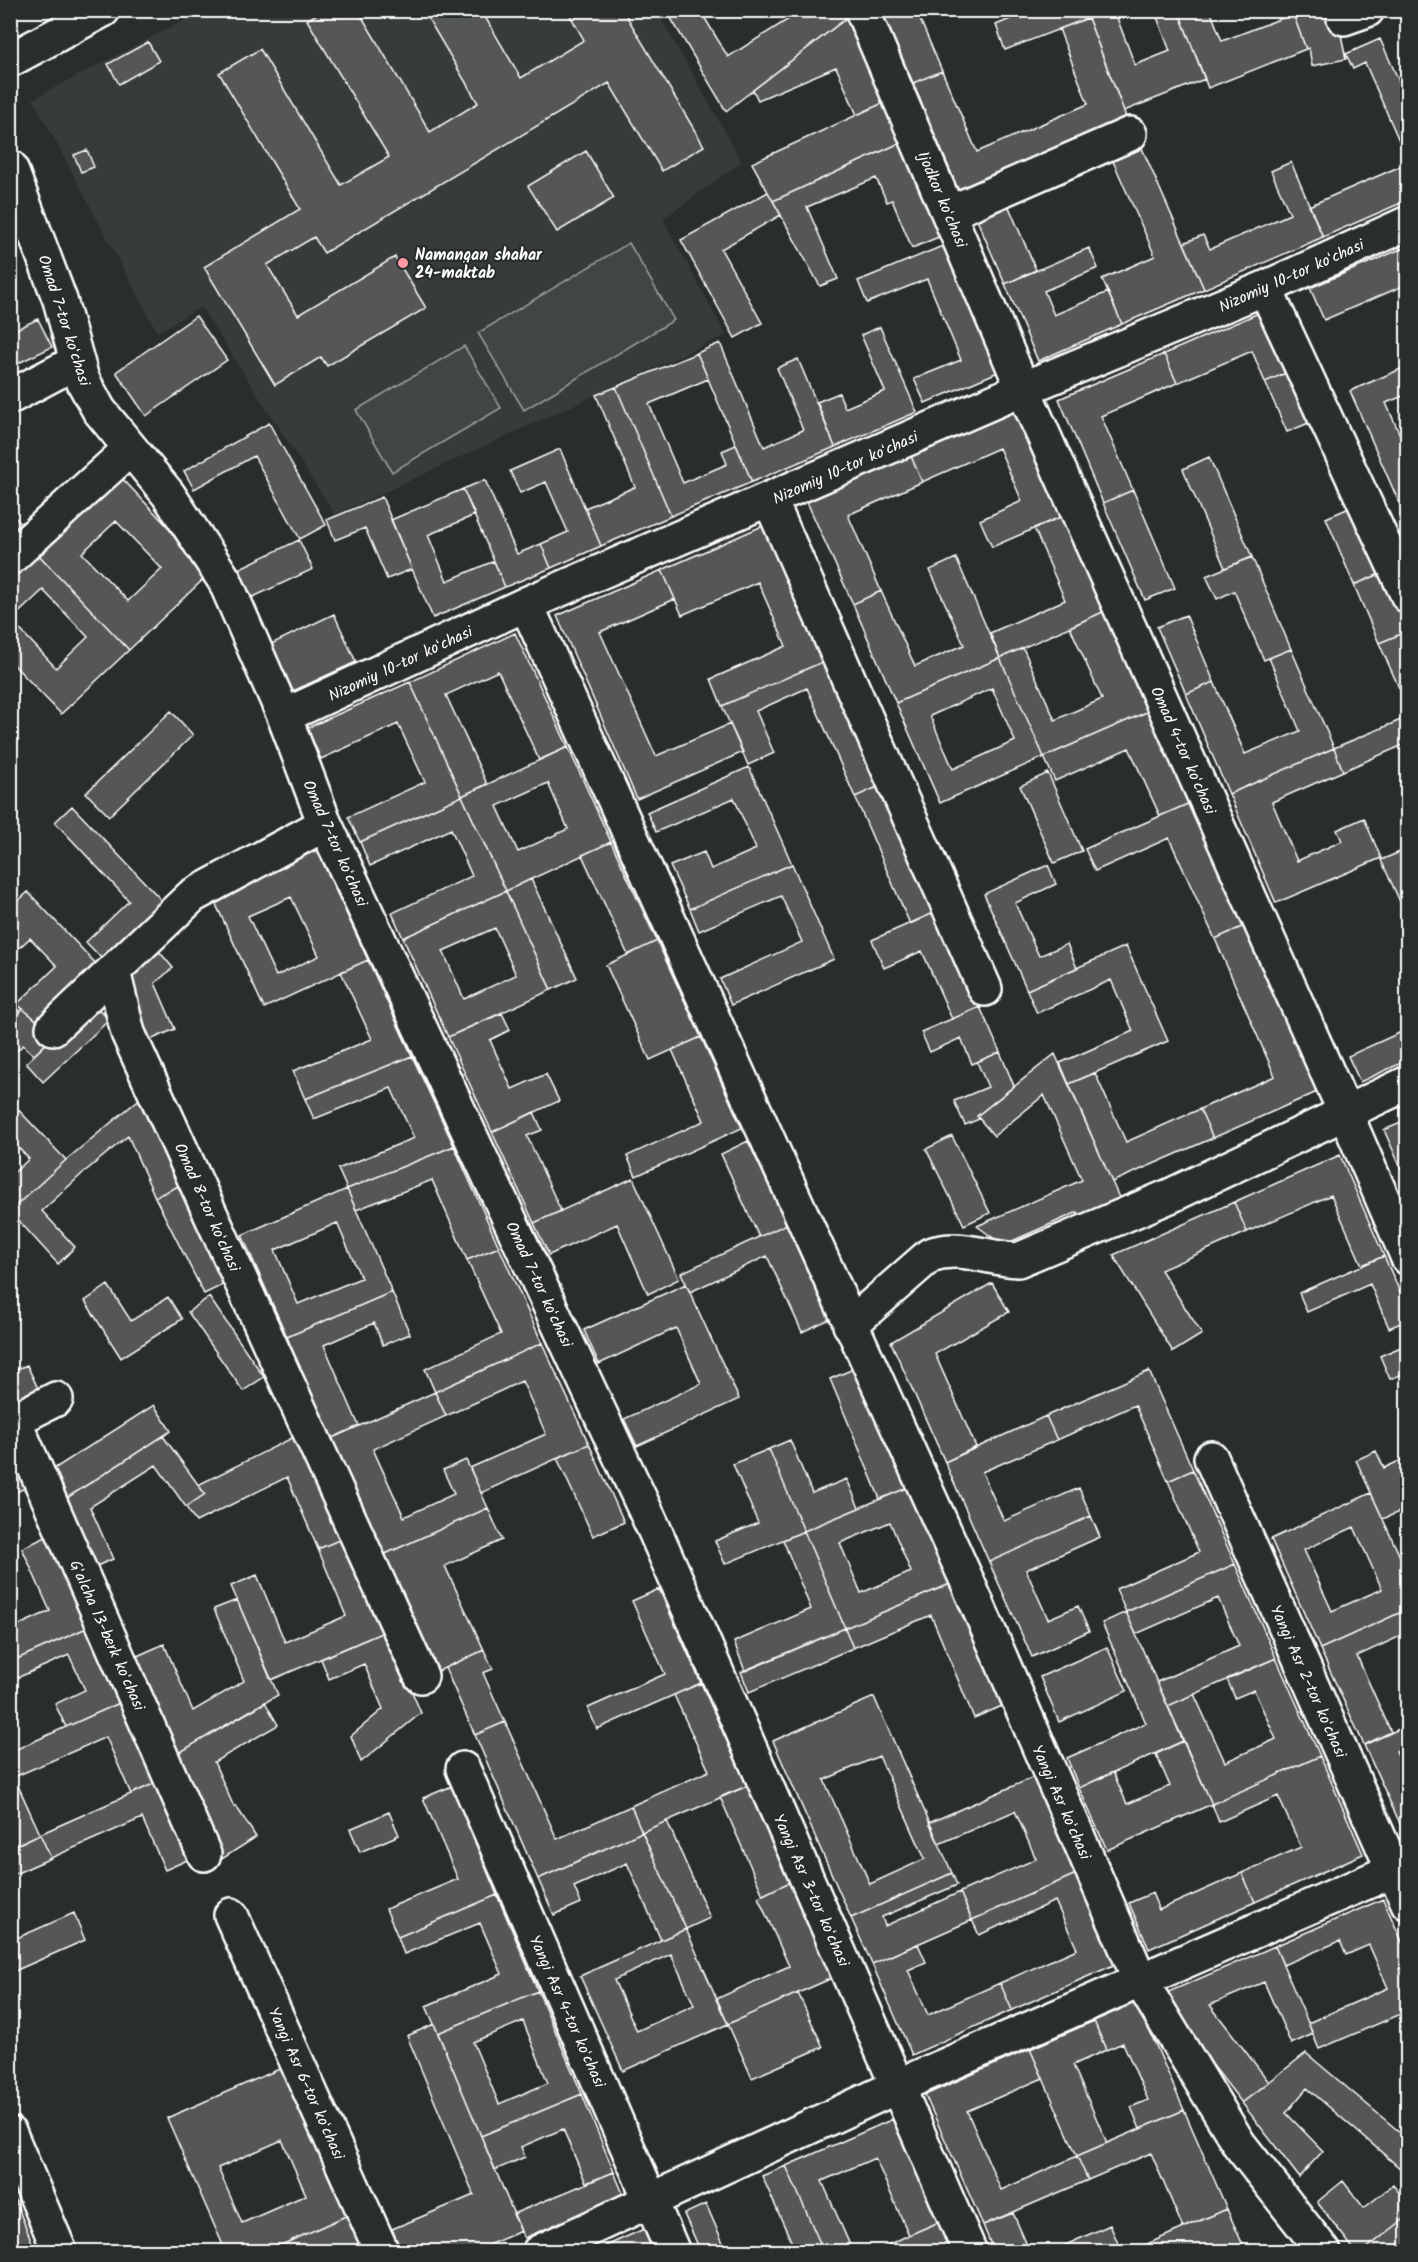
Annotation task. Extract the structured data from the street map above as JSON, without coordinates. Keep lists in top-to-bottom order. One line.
{"streets":{"street":["Ijodkor koʻchasi","Nizomiy 10-tor koʻchasi","Omad 7-tor koʻchasi","Omad 4-tor koʻchasi","Omad 8-tor koʻchasi","Gʻalcha 13-berk koʻchasi","Yangi Asr 2-tor koʻchasi","Yangi Asr koʻchasi","Yangi Asr 3-tor koʻchasi","Yangi Asr 4-tor koʻchasi","Yangi Asr 6-tor koʻchasi"]},"crossings":[["Ijodkor koʻchasi","Nizomiy 10-tor koʻchasi"],["Ijodkor koʻchasi","Omad 4-tor koʻchasi"],["Nizomiy 10-tor koʻchasi","Omad 7-tor koʻchasi"],["Nizomiy 10-tor koʻchasi","Omad 4-tor koʻchasi"],["Nizomiy 10-tor koʻchasi","Yangi Asr koʻchasi"],["Omad 7-tor koʻchasi","Yangi Asr 3-tor koʻchasi"]],"places":["Namangan shahar 24-maktab"]}
